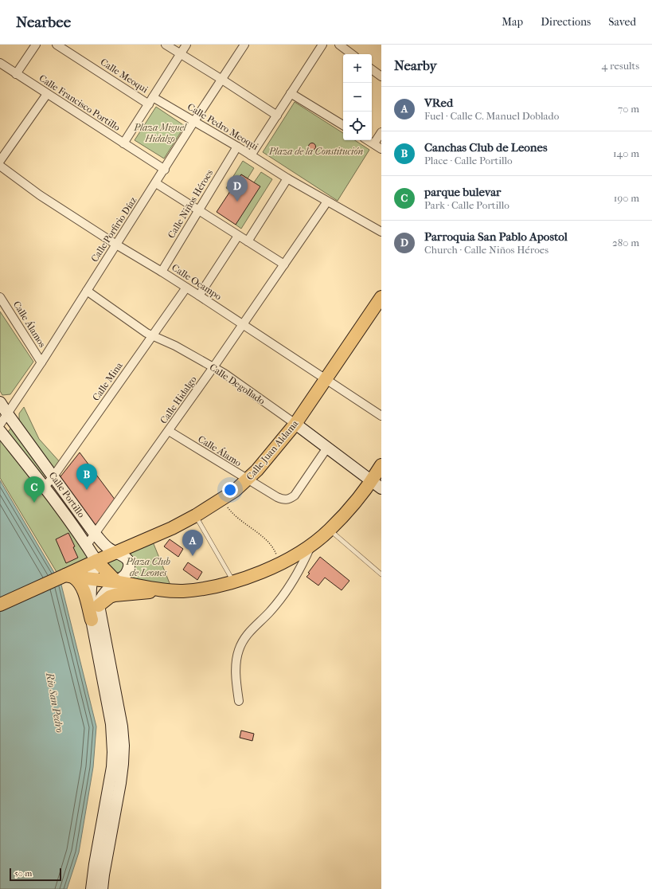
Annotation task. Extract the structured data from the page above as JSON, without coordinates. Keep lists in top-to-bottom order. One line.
{"streets":{"main road":["Calle Juan Aldama"],"street":["Calle Meoqui","Calle Francisco Portillo","Calle Pedro Meoqui","Calle Niños Héroes","Calle Porfirio Díaz","Calle Ocampo","Calle Álamos","Calle Mina","Calle Degollado","Calle Hidalgo","Calle Álamo","Calle Portillo"]},"crossings":[["Calle Meoqui","Calle Pedro Meoqui"],["Calle Francisco Portillo","Calle Porfirio Díaz"],["Calle Pedro Meoqui","Calle Niños Héroes"],["Calle Pedro Meoqui","Calle Porfirio Díaz"],["Calle Pedro Meoqui","Calle Hidalgo"],["Calle Niños Héroes","Calle Ocampo"],["Calle Porfirio Díaz","Calle Ocampo"],["Calle Porfirio Díaz","Calle Álamos"],["Calle Porfirio Díaz","Calle Degollado"],["Calle Porfirio Díaz","Calle Portillo"],["Calle Ocampo","Calle Mina"],["Calle Ocampo","Calle Hidalgo"],["Calle Ocampo","Calle Juan Aldama"],["Calle Mina","Calle Degollado"],["Calle Mina","Calle Portillo"],["Calle Degollado","Calle Hidalgo"],["Calle Degollado","Calle Juan Aldama"],["Calle Degollado","Calle Álamo"],["Calle Hidalgo","Calle Álamo"],["Calle Hidalgo","Calle Portillo"],["Calle Juan Aldama","Calle Álamo"],["Calle Juan Aldama","Calle Portillo"]],"water":["Rio San Pedro"],"parks":["Plaza Miguel Hidalgo","Plaza de la Constitución","Plaza Club de Leones"],"scale_bar":"50 m","page":{"header":"Nearbee","nav":["Map","Directions","Saved"],"heading":["Nearby","4 results"],"map_buttons":["+","−"],"list":[{"mark":"A","name":"VRed","note":"Fuel · Calle C. Manuel Doblado","value":"70 m"},{"mark":"B","name":"Canchas Club de Leones","note":"Place · Calle Portillo","value":"140 m"},{"mark":"C","name":"parque bulevar","note":"Park · Calle Portillo","value":"190 m"},{"mark":"D","name":"Parroquia San Pablo Apostol","note":"Church · Calle Niños Héroes","value":"280 m"}],"pins":["D","B","C","A"],"scale":"50 m"}}
